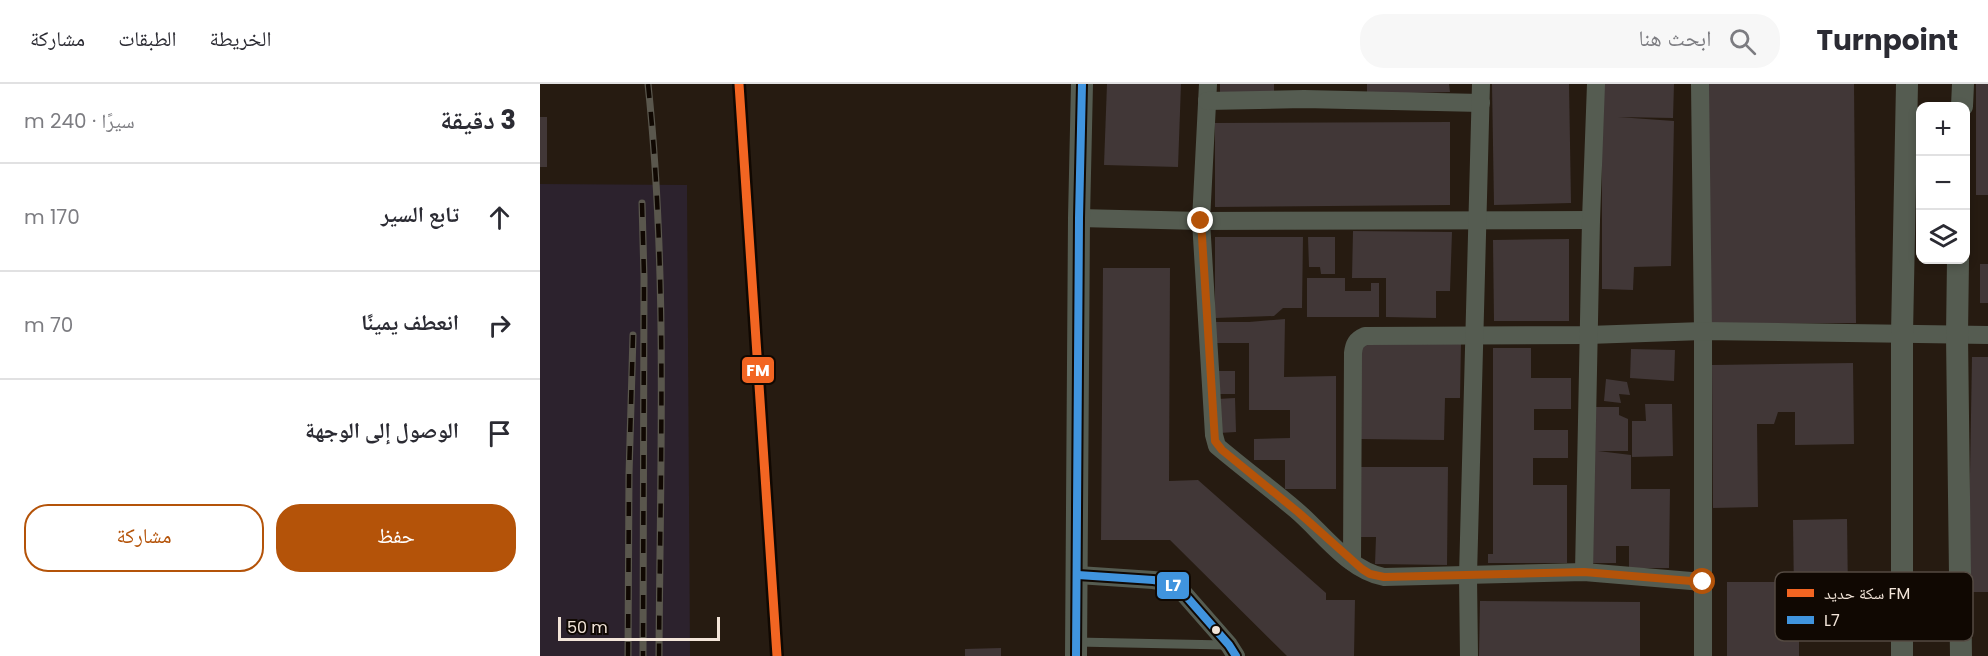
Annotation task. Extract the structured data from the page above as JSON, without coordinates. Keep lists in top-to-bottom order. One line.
{"lines":["rail line FM","transit line L7"],"legend":["سكة حديد FM","L7"],"scale_bar":"50 m","page":{"header":"Turnpoint","search":"ابحث هنا","nav":["الخريطة","الطبقات","مشاركة"],"heading":["3 دقيقة","سيرًا · 240 m"],"map_buttons":["+","−"],"list":[["تابع السير","170 m"],["انعطف يمينًا","70 m"],"الوصول إلى الوجهة"],"buttons":["حفظ","مشاركة"],"scale":"50 m"}}
